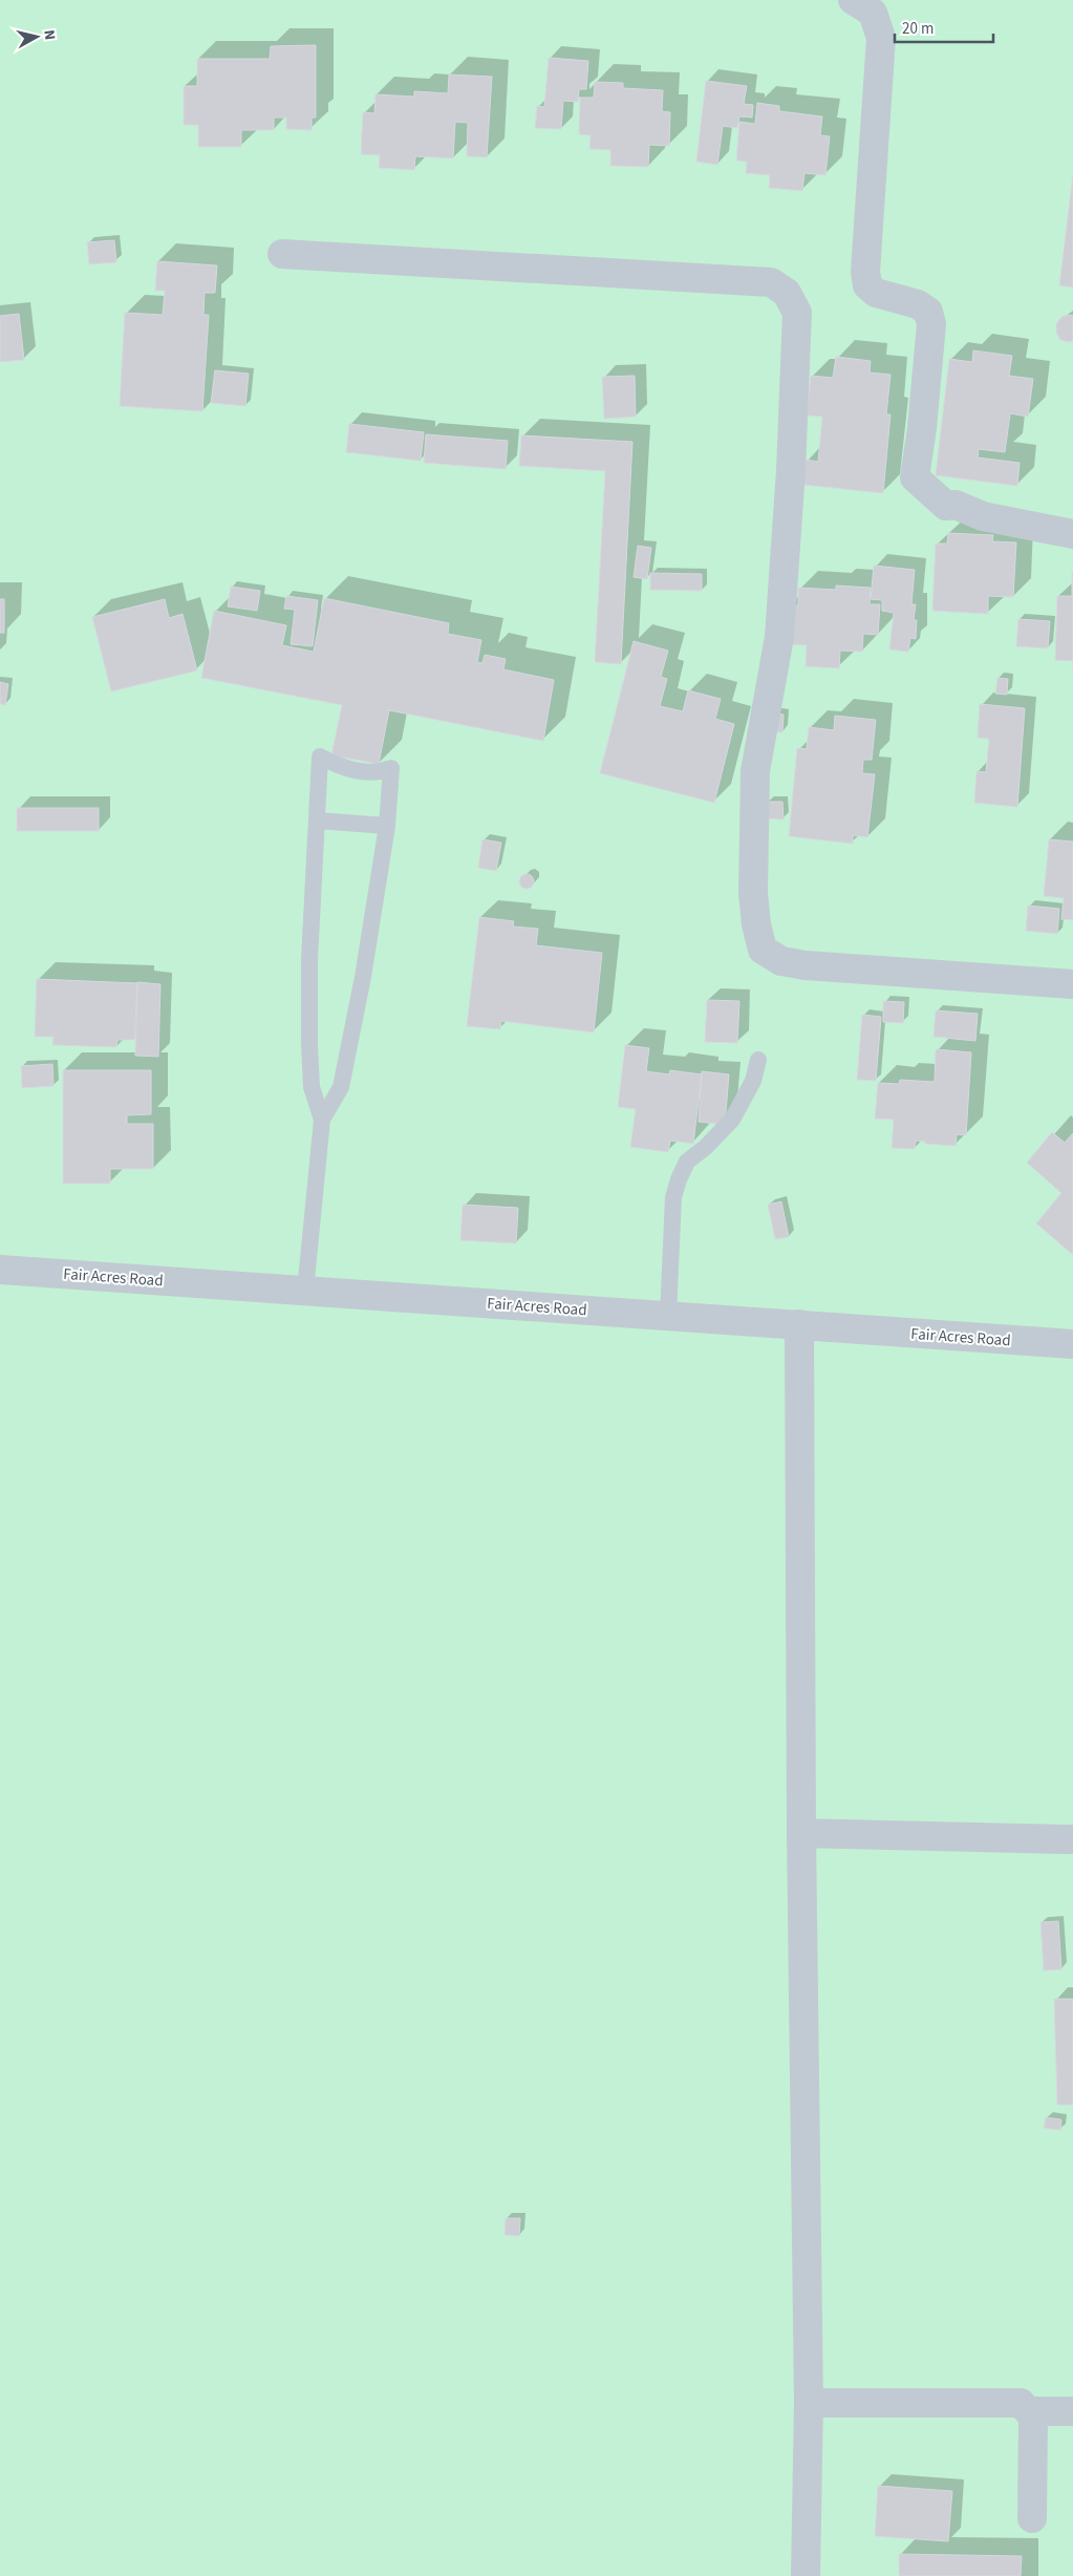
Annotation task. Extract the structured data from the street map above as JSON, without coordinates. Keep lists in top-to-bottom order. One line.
{"streets":{"street":["Fair Acres Road"]},"scale_bar":"20 m","north":"right"}
